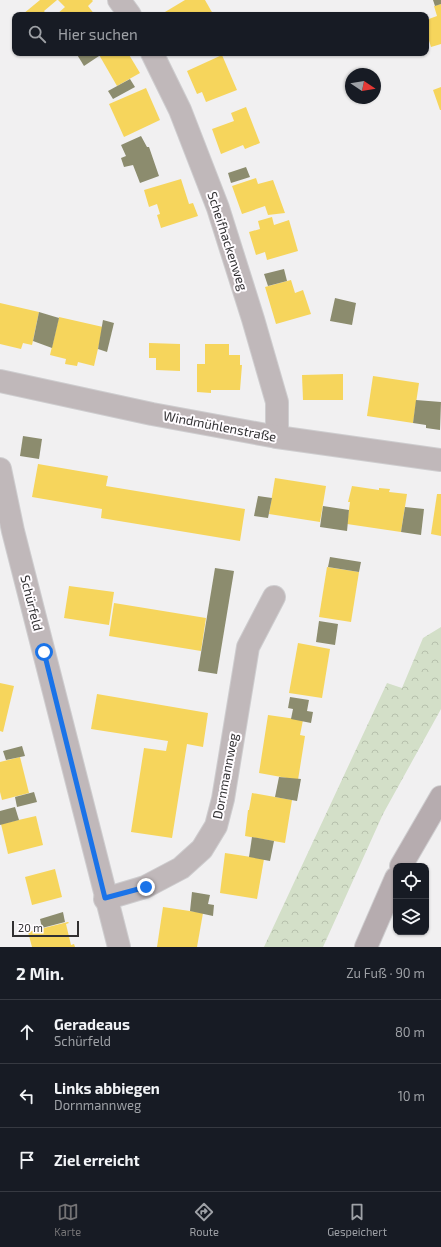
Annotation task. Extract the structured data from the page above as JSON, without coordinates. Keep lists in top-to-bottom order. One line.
{"streets":{"street":["Scheifhackenweg","Windmühlenstraße","Schürfeld","Dornmannweg"]},"crossings":[["Scheifhackenweg","Windmühlenstraße"],["Schürfeld","Dornmannweg"]],"scale_bar":"20 m","north":"right","page":{"search":"Hier suchen","scale":"20 m","heading":["2 Min.","Zu Fuß · 90 m"],"list":[["Geradeaus","Schürfeld","80 m"],["Links abbiegen","Dornmannweg","10 m"],"Ziel erreicht"],"nav":["Karte","Route","Gespeichert"]}}
